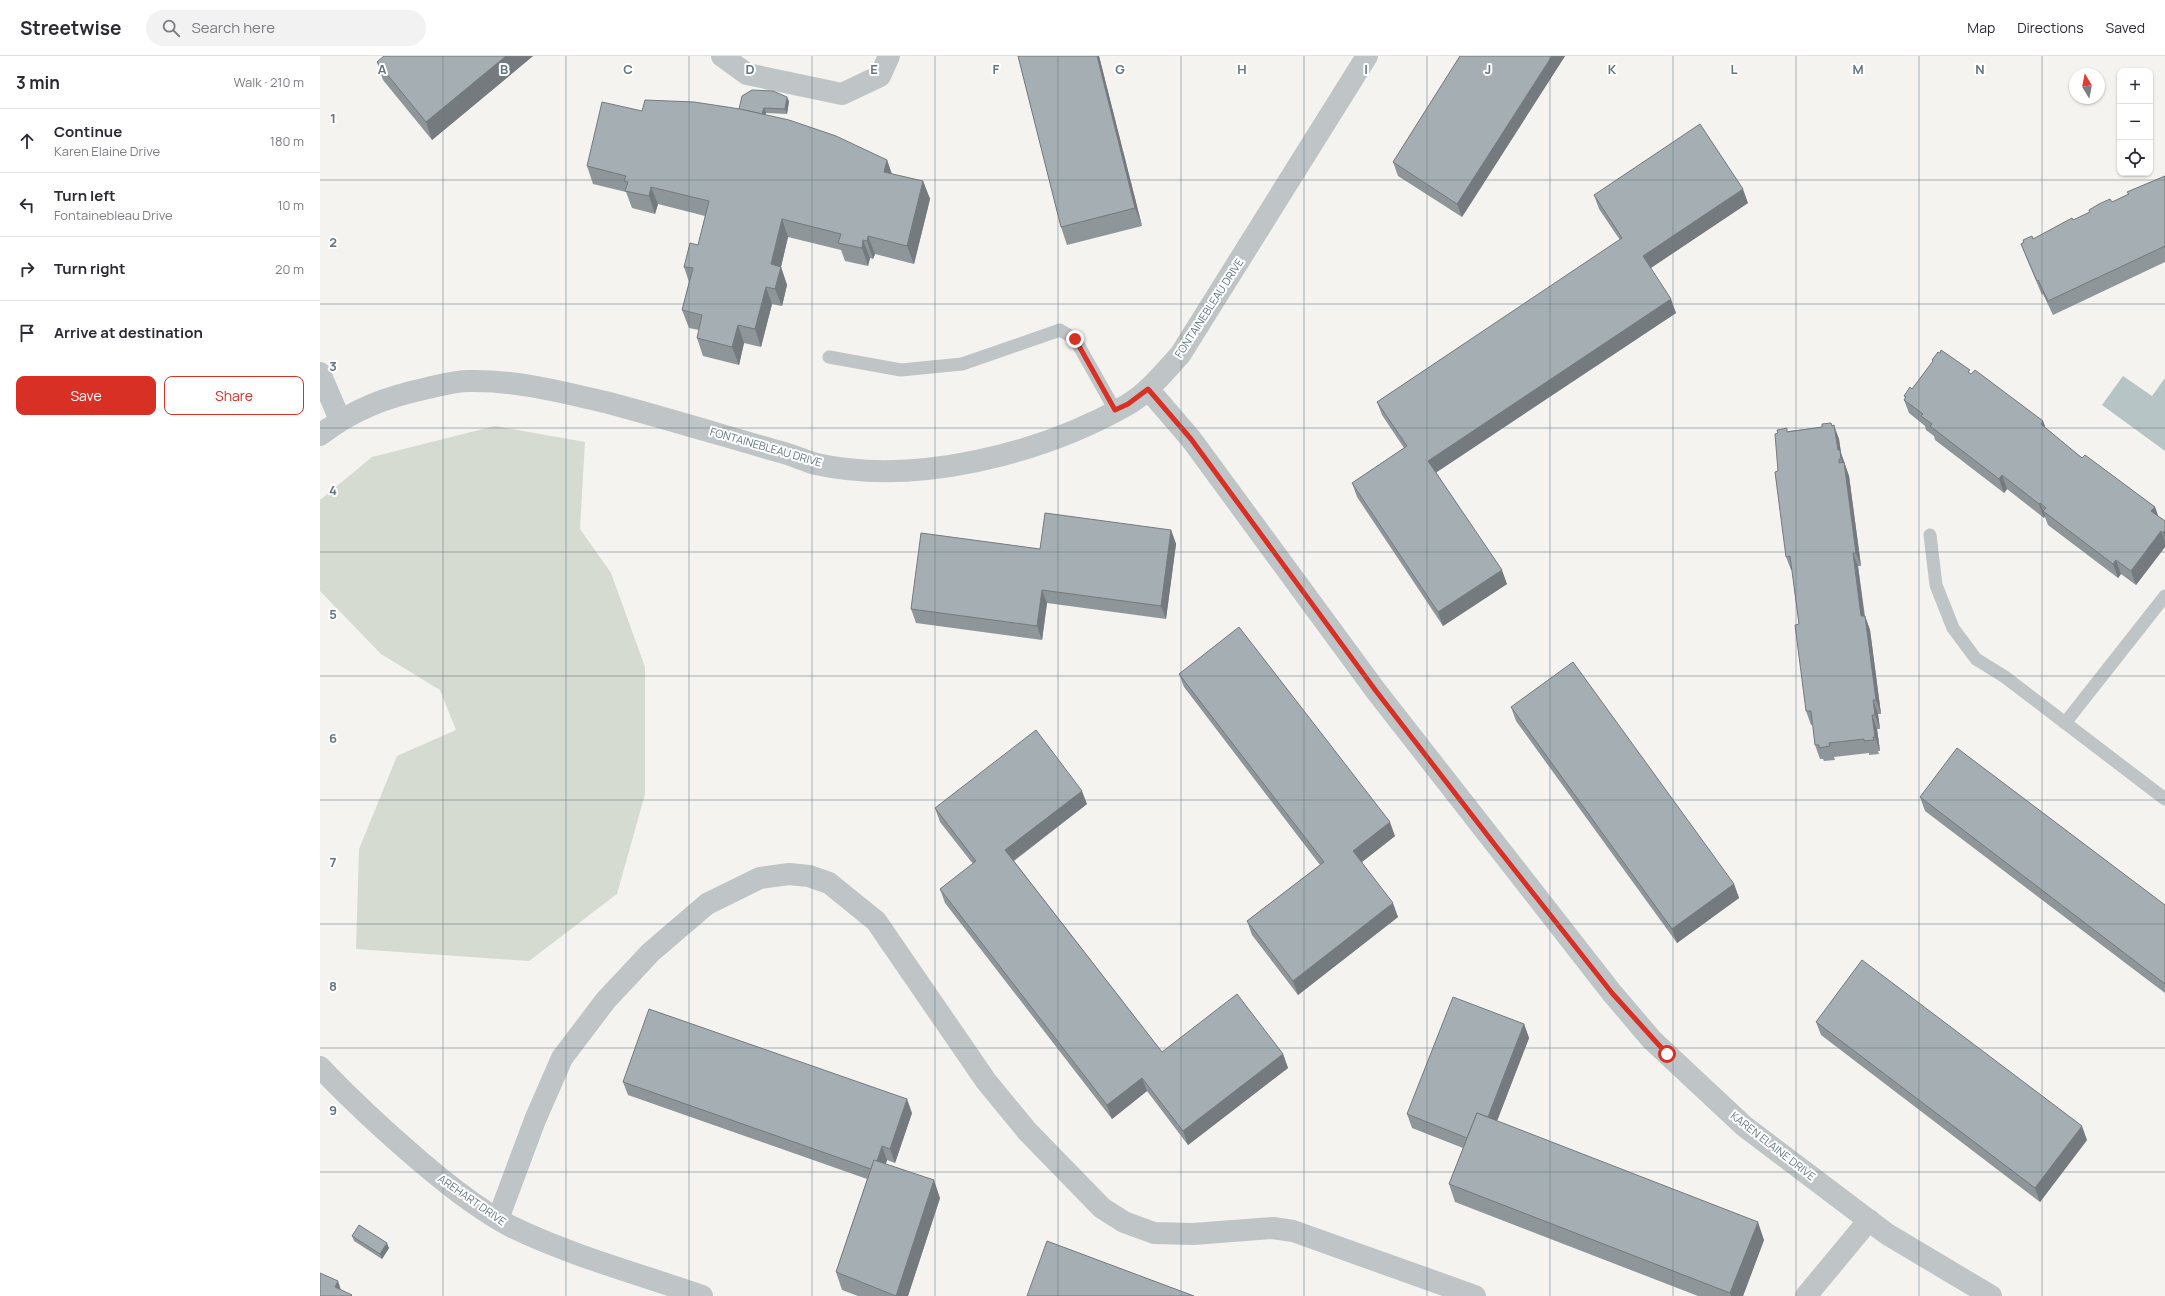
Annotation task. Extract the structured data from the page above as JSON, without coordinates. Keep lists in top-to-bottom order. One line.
{"streets":{"street":["FONTAINEBLEAU DRIVE","KAREN ELAINE DRIVE","AREHART DRIVE"]},"crossings":[["FONTAINEBLEAU DRIVE","KAREN ELAINE DRIVE"]],"north":"top","page":{"header":"Streetwise","search":"Search here","nav":["Map","Directions","Saved"],"heading":["3 min","Walk · 210 m"],"map_buttons":["+","−"],"list":[["Continue","Karen Elaine Drive","180 m"],["Turn left","Fontainebleau Drive","10 m"],["Turn right","20 m"],"Arrive at destination"],"buttons":["Save","Share"]},"grid":{"columns":["A","B","C","D","E","F","G","H","I","J","K","L","M","N"],"rows":["1","2","3","4","5","6","7","8","9"]}}
